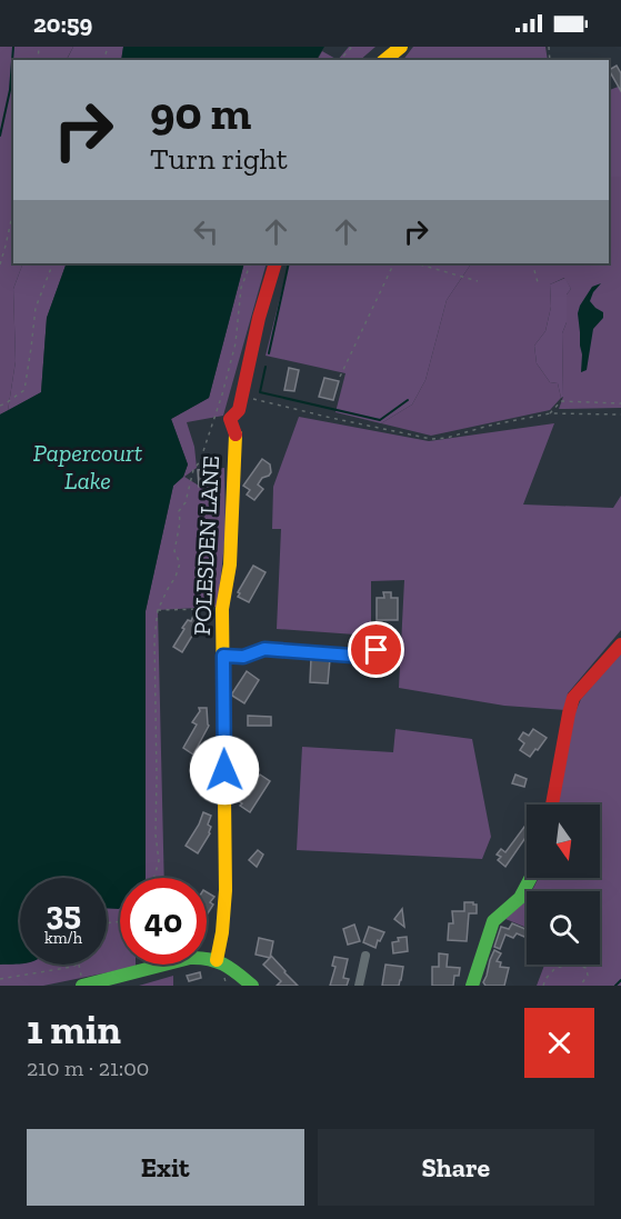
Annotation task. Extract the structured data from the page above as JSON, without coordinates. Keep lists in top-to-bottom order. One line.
{"streets":{"street":["POLESDEN LANE"]},"water":["Papercourt Lake"],"north":"bottom","page":{"status":"20:59","turn":["90 m","Turn right"],"speed":"35 km/h","limit":"40","heading":["1 min","210 m · 21:00"],"buttons":["Exit","Share"]}}
